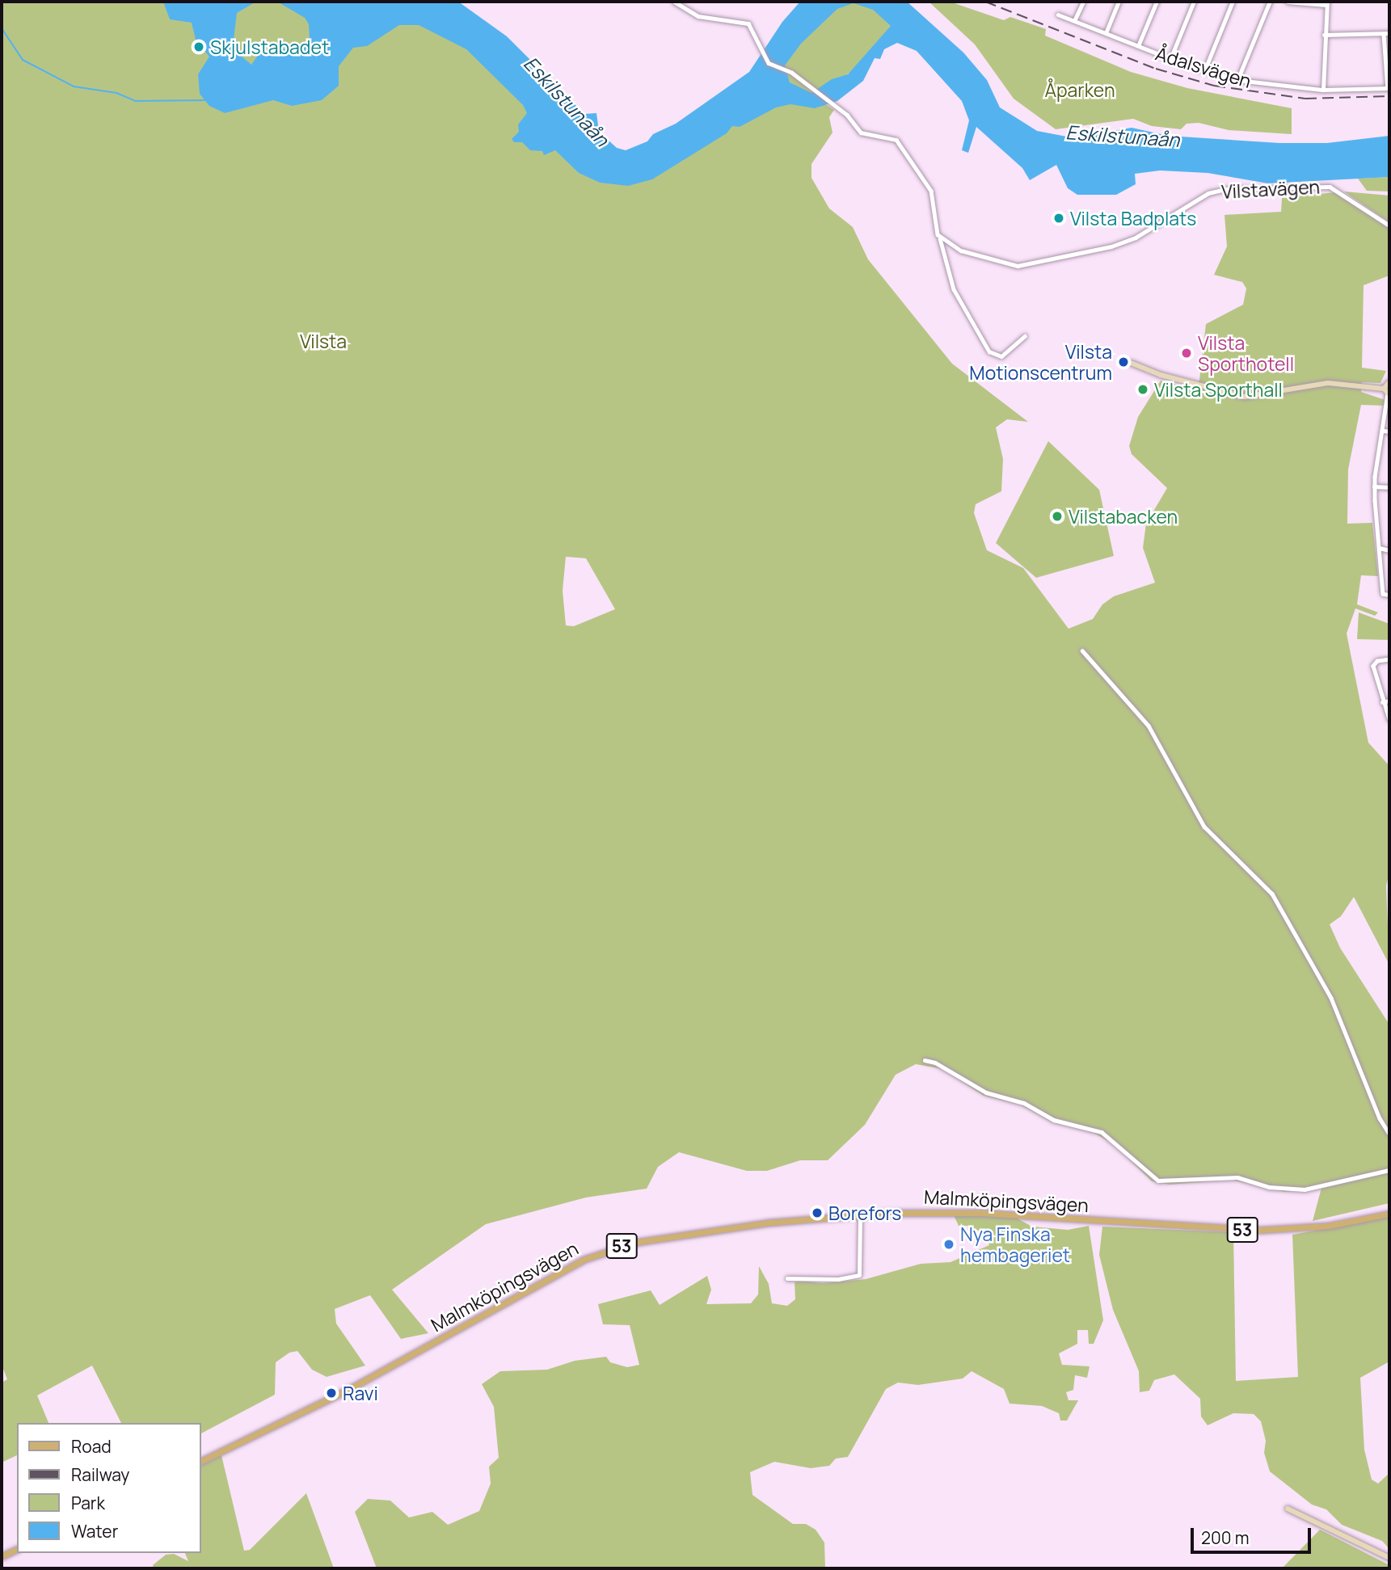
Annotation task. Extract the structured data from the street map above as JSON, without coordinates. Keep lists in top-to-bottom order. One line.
{"streets":{"main road":["Malmköpingsvägen","53"],"street":["Ådalsvägen","Vilstavägen"]},"water":["Eskilstunaån"],"parks":["Åparken","Vilsta"],"places":["Skjulstabadet","Vilsta Badplats","Vilsta Sporthotell","Vilsta Motionscentrum","Vilsta Sporthall","Vilstabacken","Borefors","Nya Finska hembageriet","Ravi"],"legend":["Road","Railway","Park","Water"],"scale_bar":"200 m"}
